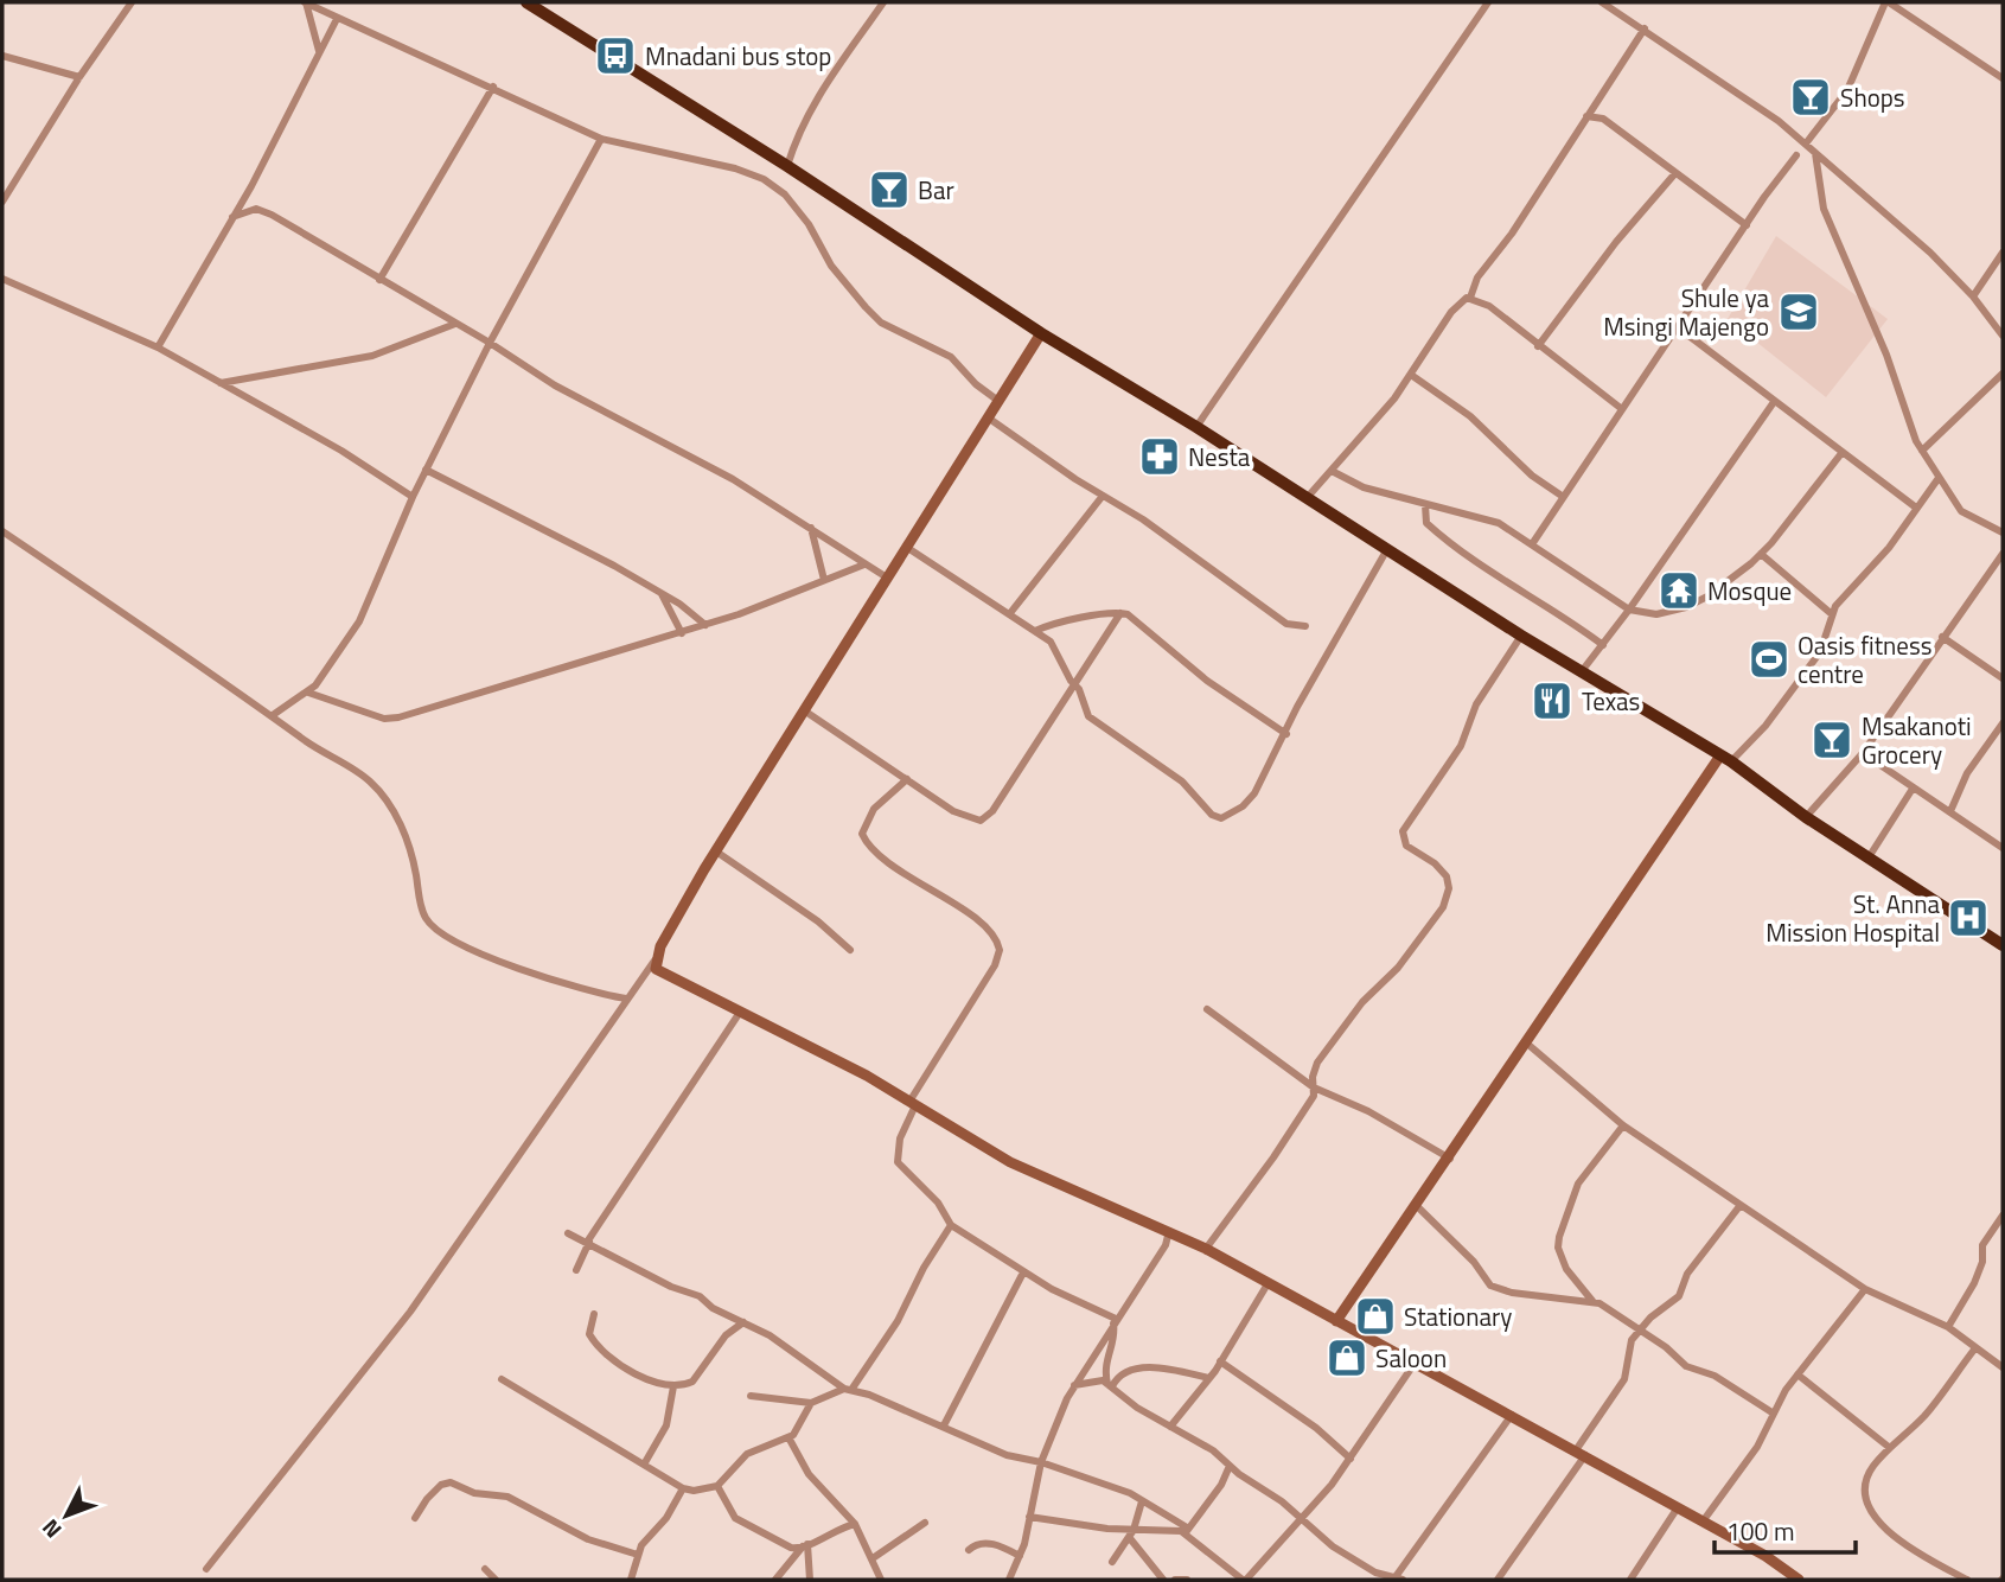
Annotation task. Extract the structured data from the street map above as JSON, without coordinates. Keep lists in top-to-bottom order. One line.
{"places":{"bus stop":["Mnadani bus stop"],"bar":["Shops","Bar","Msakanoti Grocery"],"school or university":["Shule ya Msingi Majengo"],"pharmacy":["Nesta"],"temple":["Mosque"],"sports":["Oasis fitness centre"],"restaurant":["Texas"],"hospital":["St. Anna Mission Hospital"],"shop":["Stationary","Saloon"]},"scale_bar":"100 m","north":"bottom left"}
